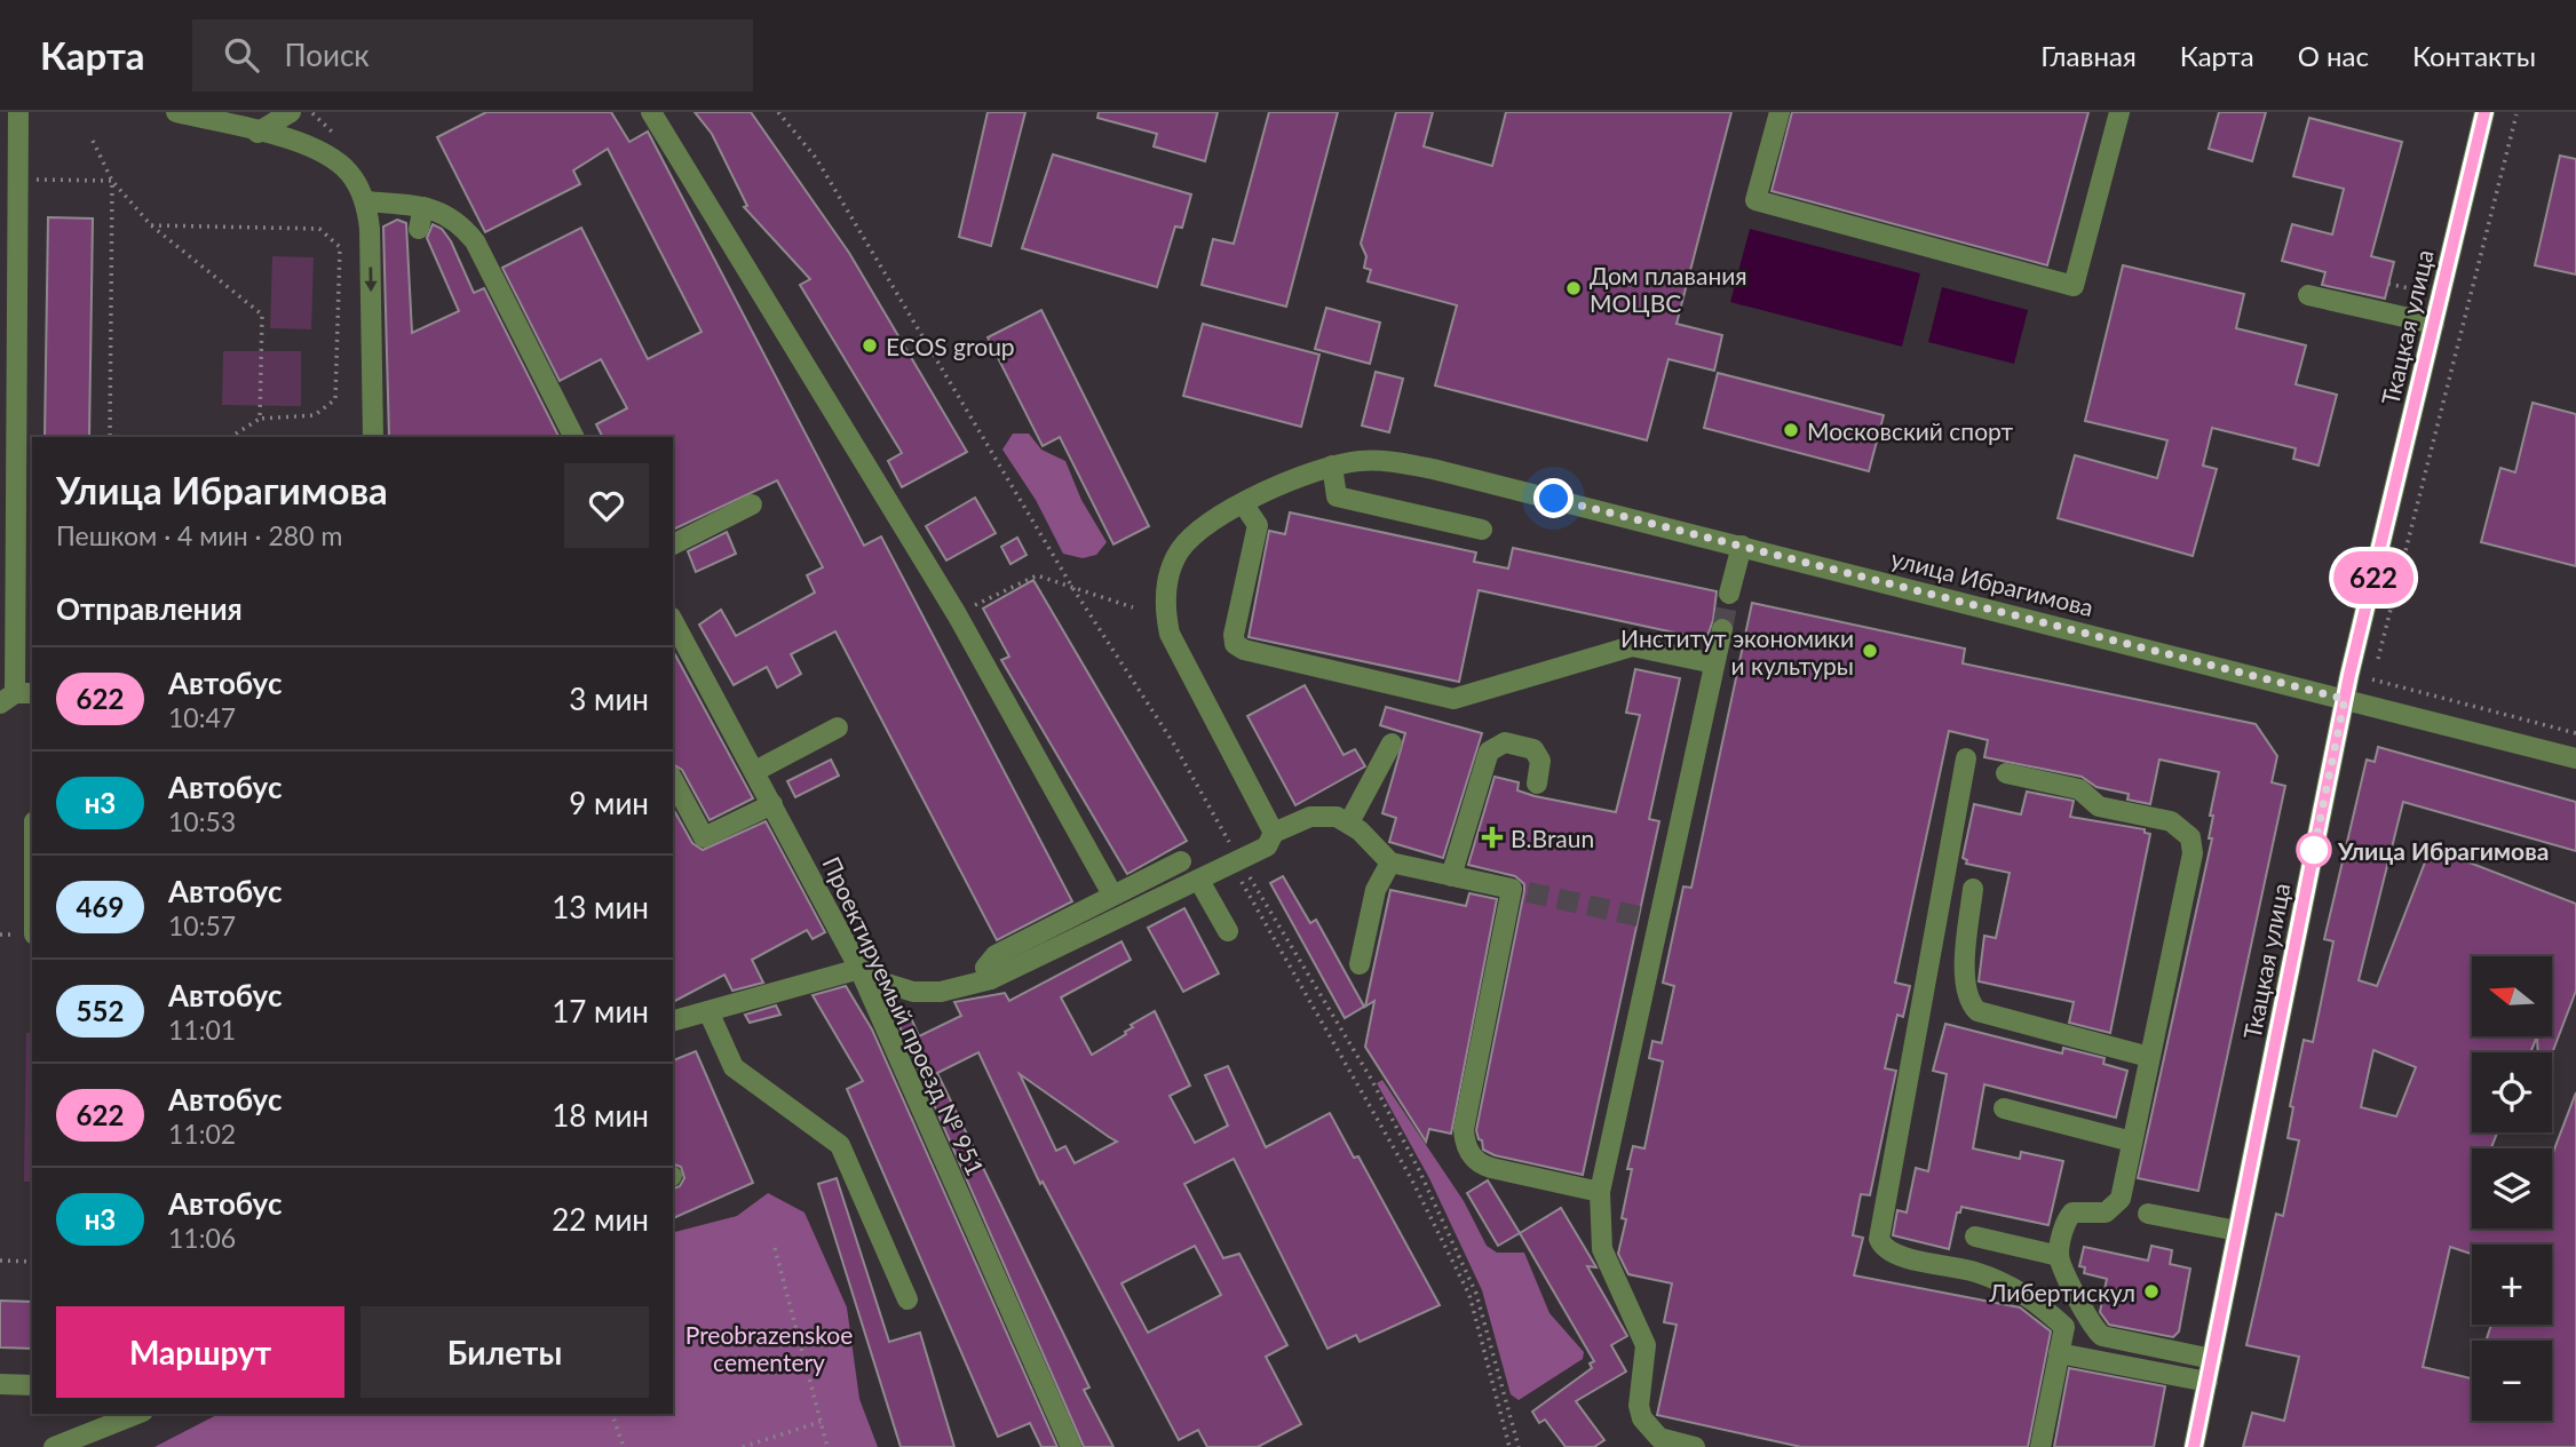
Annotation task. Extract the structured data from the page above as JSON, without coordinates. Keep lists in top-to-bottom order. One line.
{"streets":{"street":["Ткацкая улица","улица Ибрагимова","Проектируемый проезд № 951"]},"crossings":[["Ткацкая улица","улица Ибрагимова"]],"parks":["Preobrazenskoe cementery"],"places":{"other":["Дом плавания МОЦВС","ECOS group","Московский спорт","Институт экономики и культуры","Улица Ибрагимова","Либертискул"],"health":["B.Braun"]},"lines":["bus line 622"],"north":"left","page":{"header":"Карта","search":"Поиск","nav":["Главная","Карта","О нас","Контакты"],"on_map":"622","heading":[["Улица Ибрагимова","Пешком · 4 мин · 280 m"],"Отправления"],"list":[{"mark":"622","name":"Автобус","note":"10:47","value":"3 мин"},{"mark":"н3","name":"Автобус","note":"10:53","value":"9 мин"},{"mark":"469","name":"Автобус","note":"10:57","value":"13 мин"},{"mark":"552","name":"Автобус","note":"11:01","value":"17 мин"},{"mark":"622","name":"Автобус","note":"11:02","value":"18 мин"},{"mark":"н3","name":"Автобус","note":"11:06","value":"22 мин"}],"map_buttons":["+","−"],"buttons":["Маршрут","Билеты"]}}
